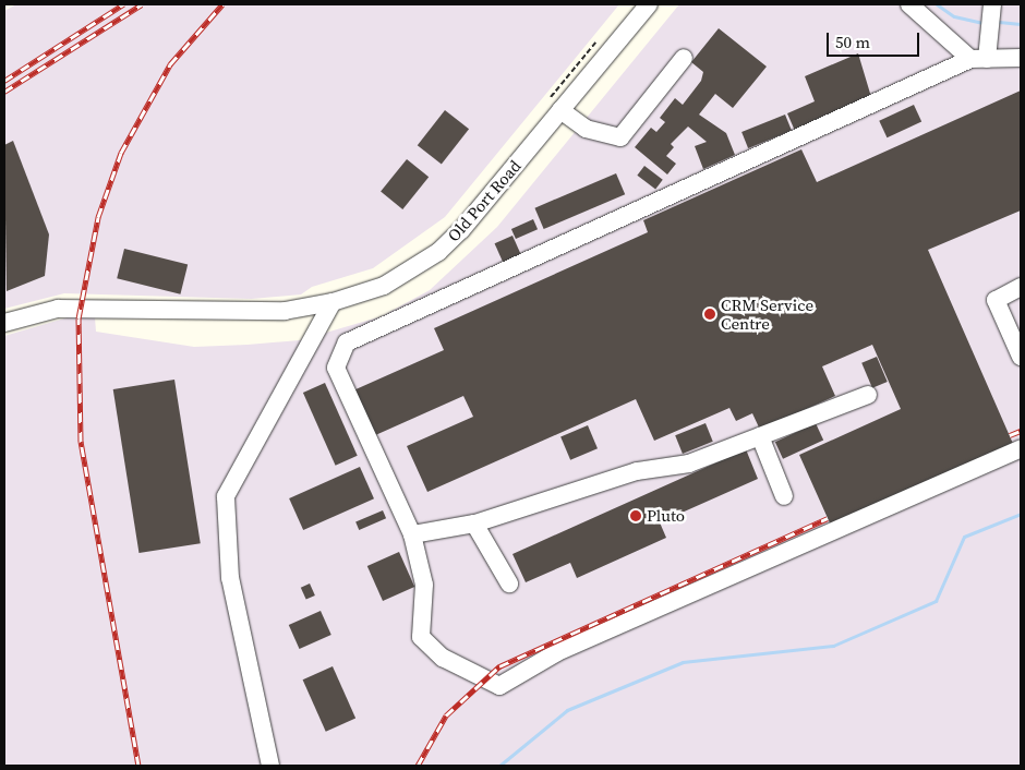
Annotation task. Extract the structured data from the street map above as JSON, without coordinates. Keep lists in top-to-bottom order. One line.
{"streets":{"street":["Old Port Road"]},"places":["CRM Service Centre","Pluto"],"scale_bar":"50 m"}
